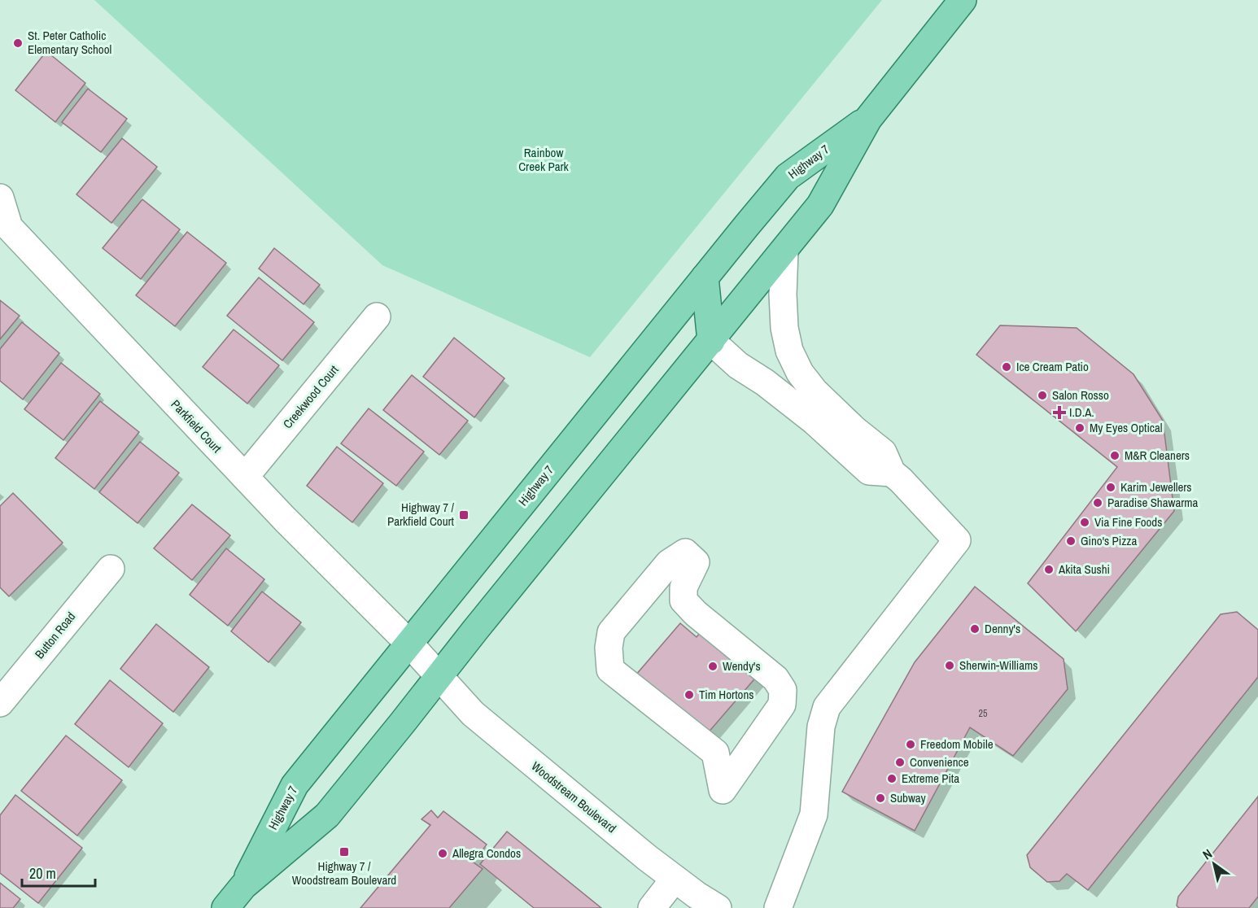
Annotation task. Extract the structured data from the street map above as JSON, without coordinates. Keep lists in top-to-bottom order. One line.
{"streets":{"main road":["Highway 7"],"street":["Creekwood Court","Parkfield Court","Button Road","Woodstream Boulevard"]},"crossings":[["Highway 7","Parkfield Court"],["Highway 7","Woodstream Boulevard"],["Creekwood Court","Parkfield Court"],["Parkfield Court","Woodstream Boulevard"]],"parks":["Rainbow Creek Park"],"places":{"other":["St. Peter Catholic Elementary School","Ice Cream Patio","Salon Rosso","My Eyes Optical","M&R Cleaners","Karim Jewellers","Paradise Shawarma","Via Fine Foods","Gino's Pizza","Akita Sushi","Denny's","Sherwin-Williams","Wendy's","Tim Hortons","Freedom Mobile","Convenience","Extreme Pita","Subway","Allegra Condos"],"health":["I.D.A."],"transit":["Highway 7 / Parkfield Court","Highway 7 / Woodstream Boulevard"]},"house_numbers":["25"],"scale_bar":"20 m","north":"top left"}
